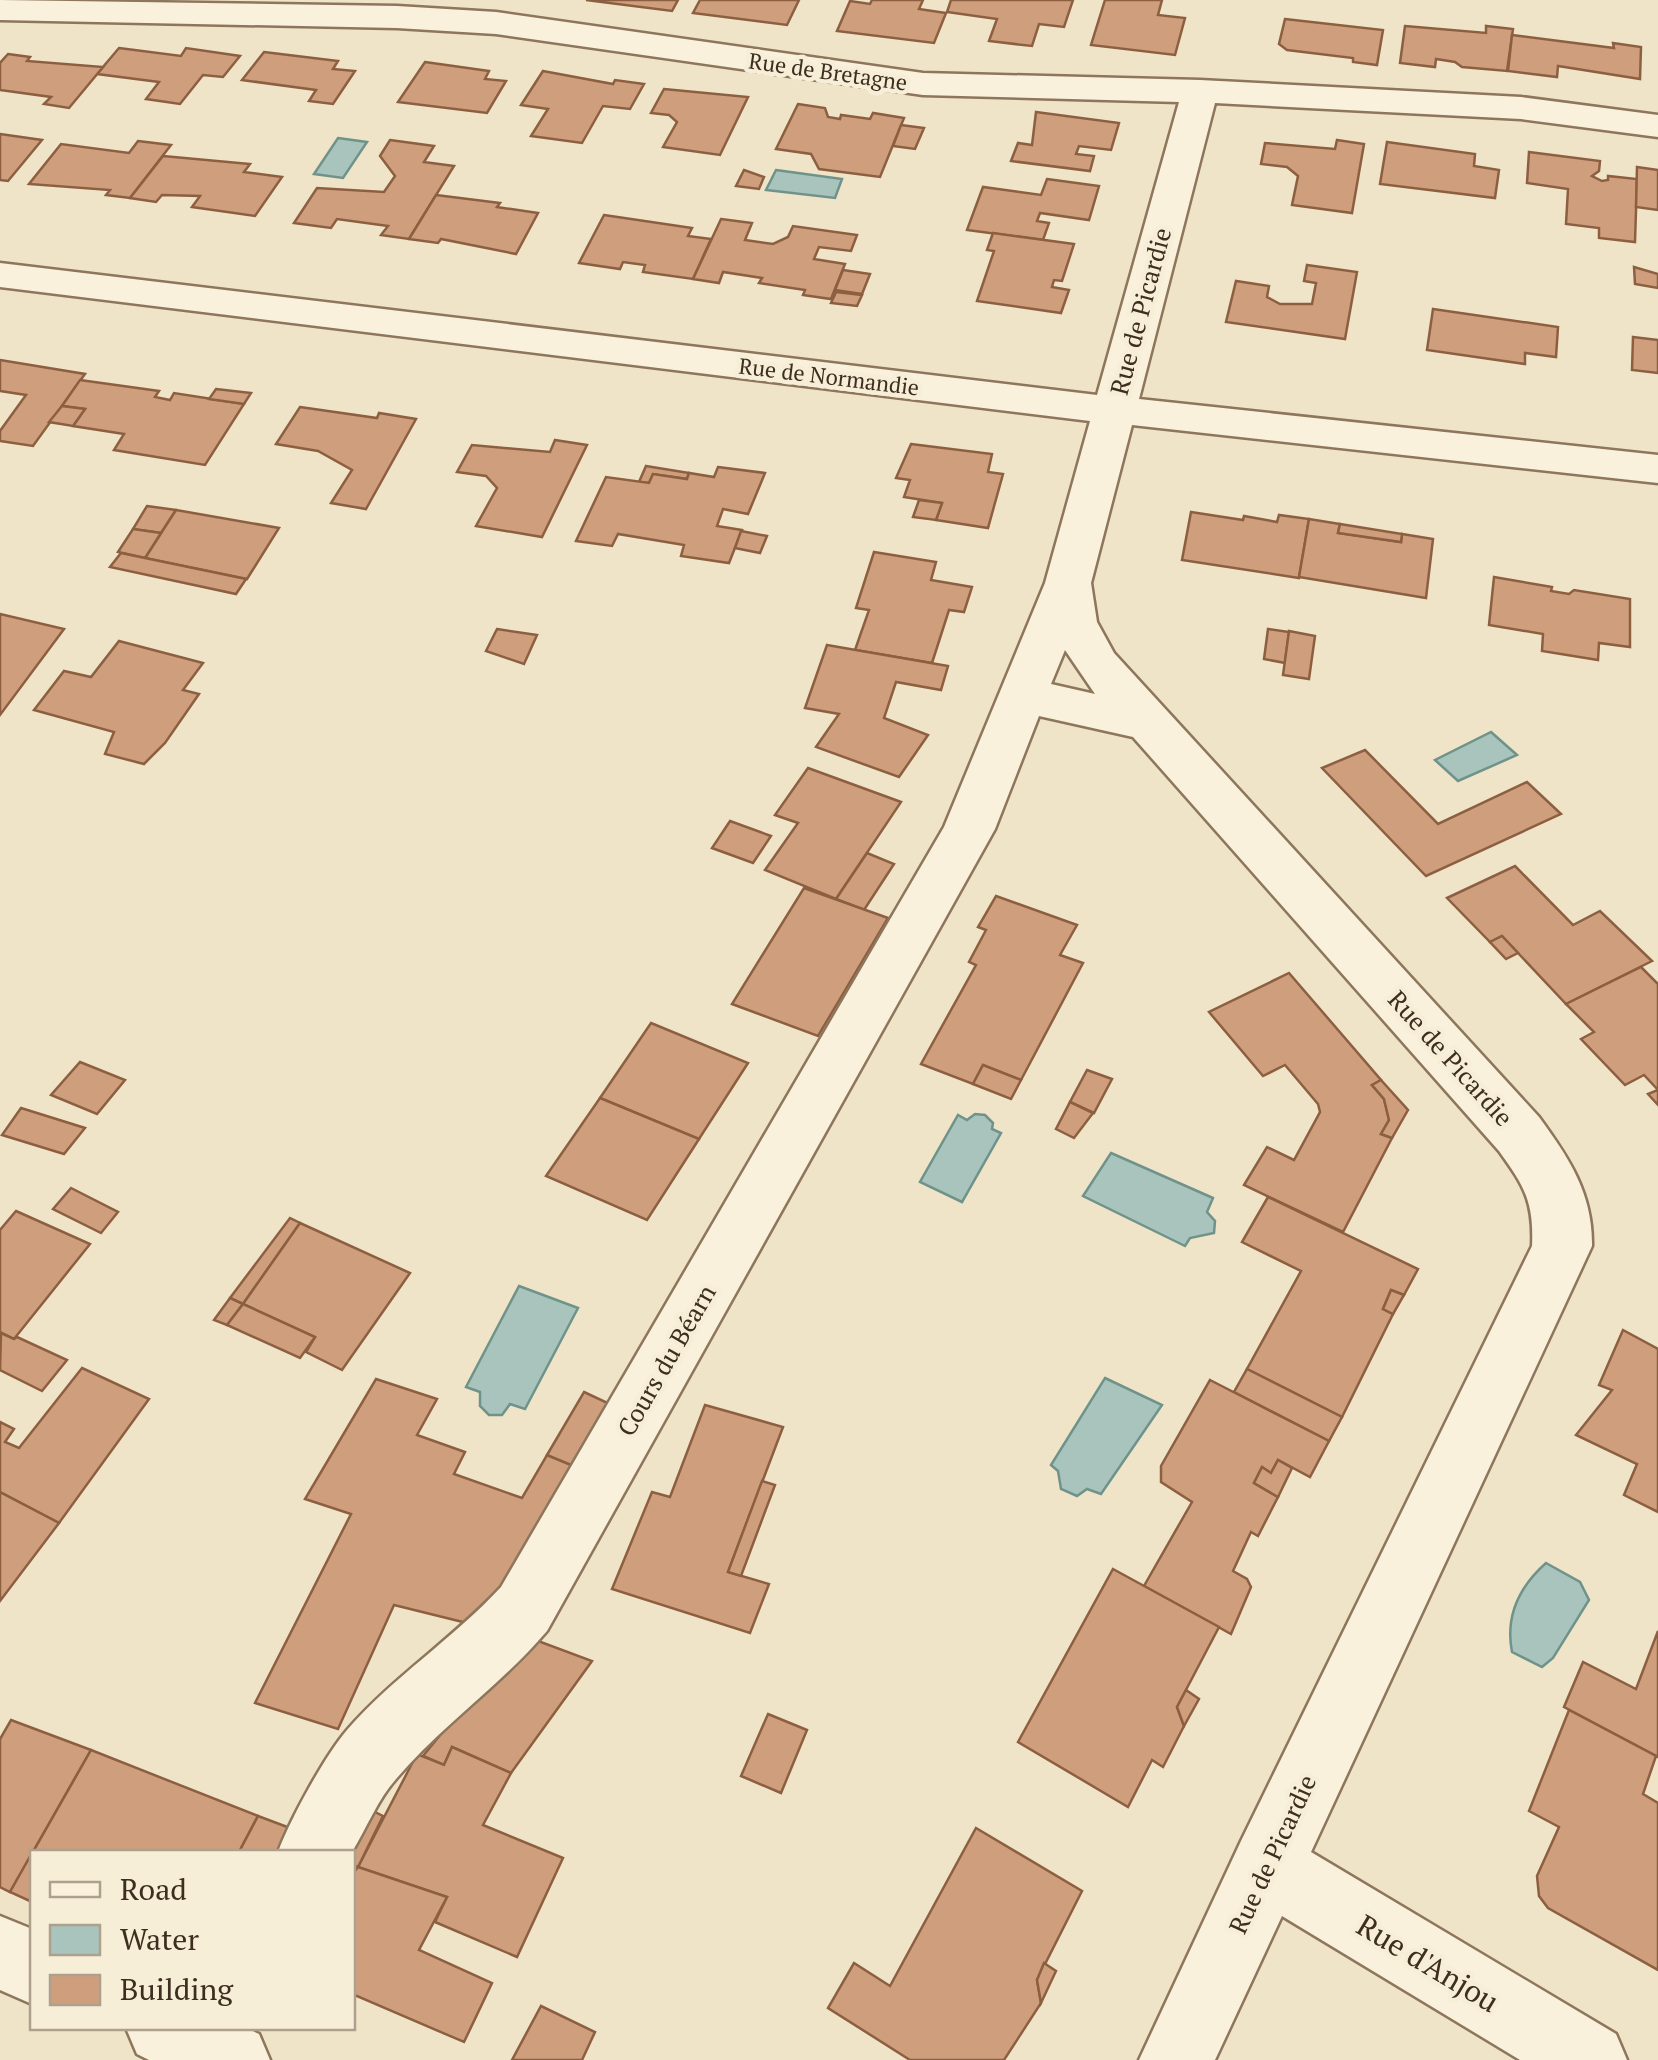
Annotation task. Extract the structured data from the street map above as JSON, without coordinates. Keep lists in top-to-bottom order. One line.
{"streets":{"street":["Rue de Bretagne","Rue de Picardie","Rue de Normandie","Cours du Béarn","Rue d'Anjou"]},"crossings":[["Rue de Bretagne","Rue de Picardie"],["Rue de Picardie","Rue de Normandie"],["Rue de Picardie","Cours du Béarn"],["Rue de Picardie","Rue d'Anjou"]],"legend":["Road","Water","Building"]}
